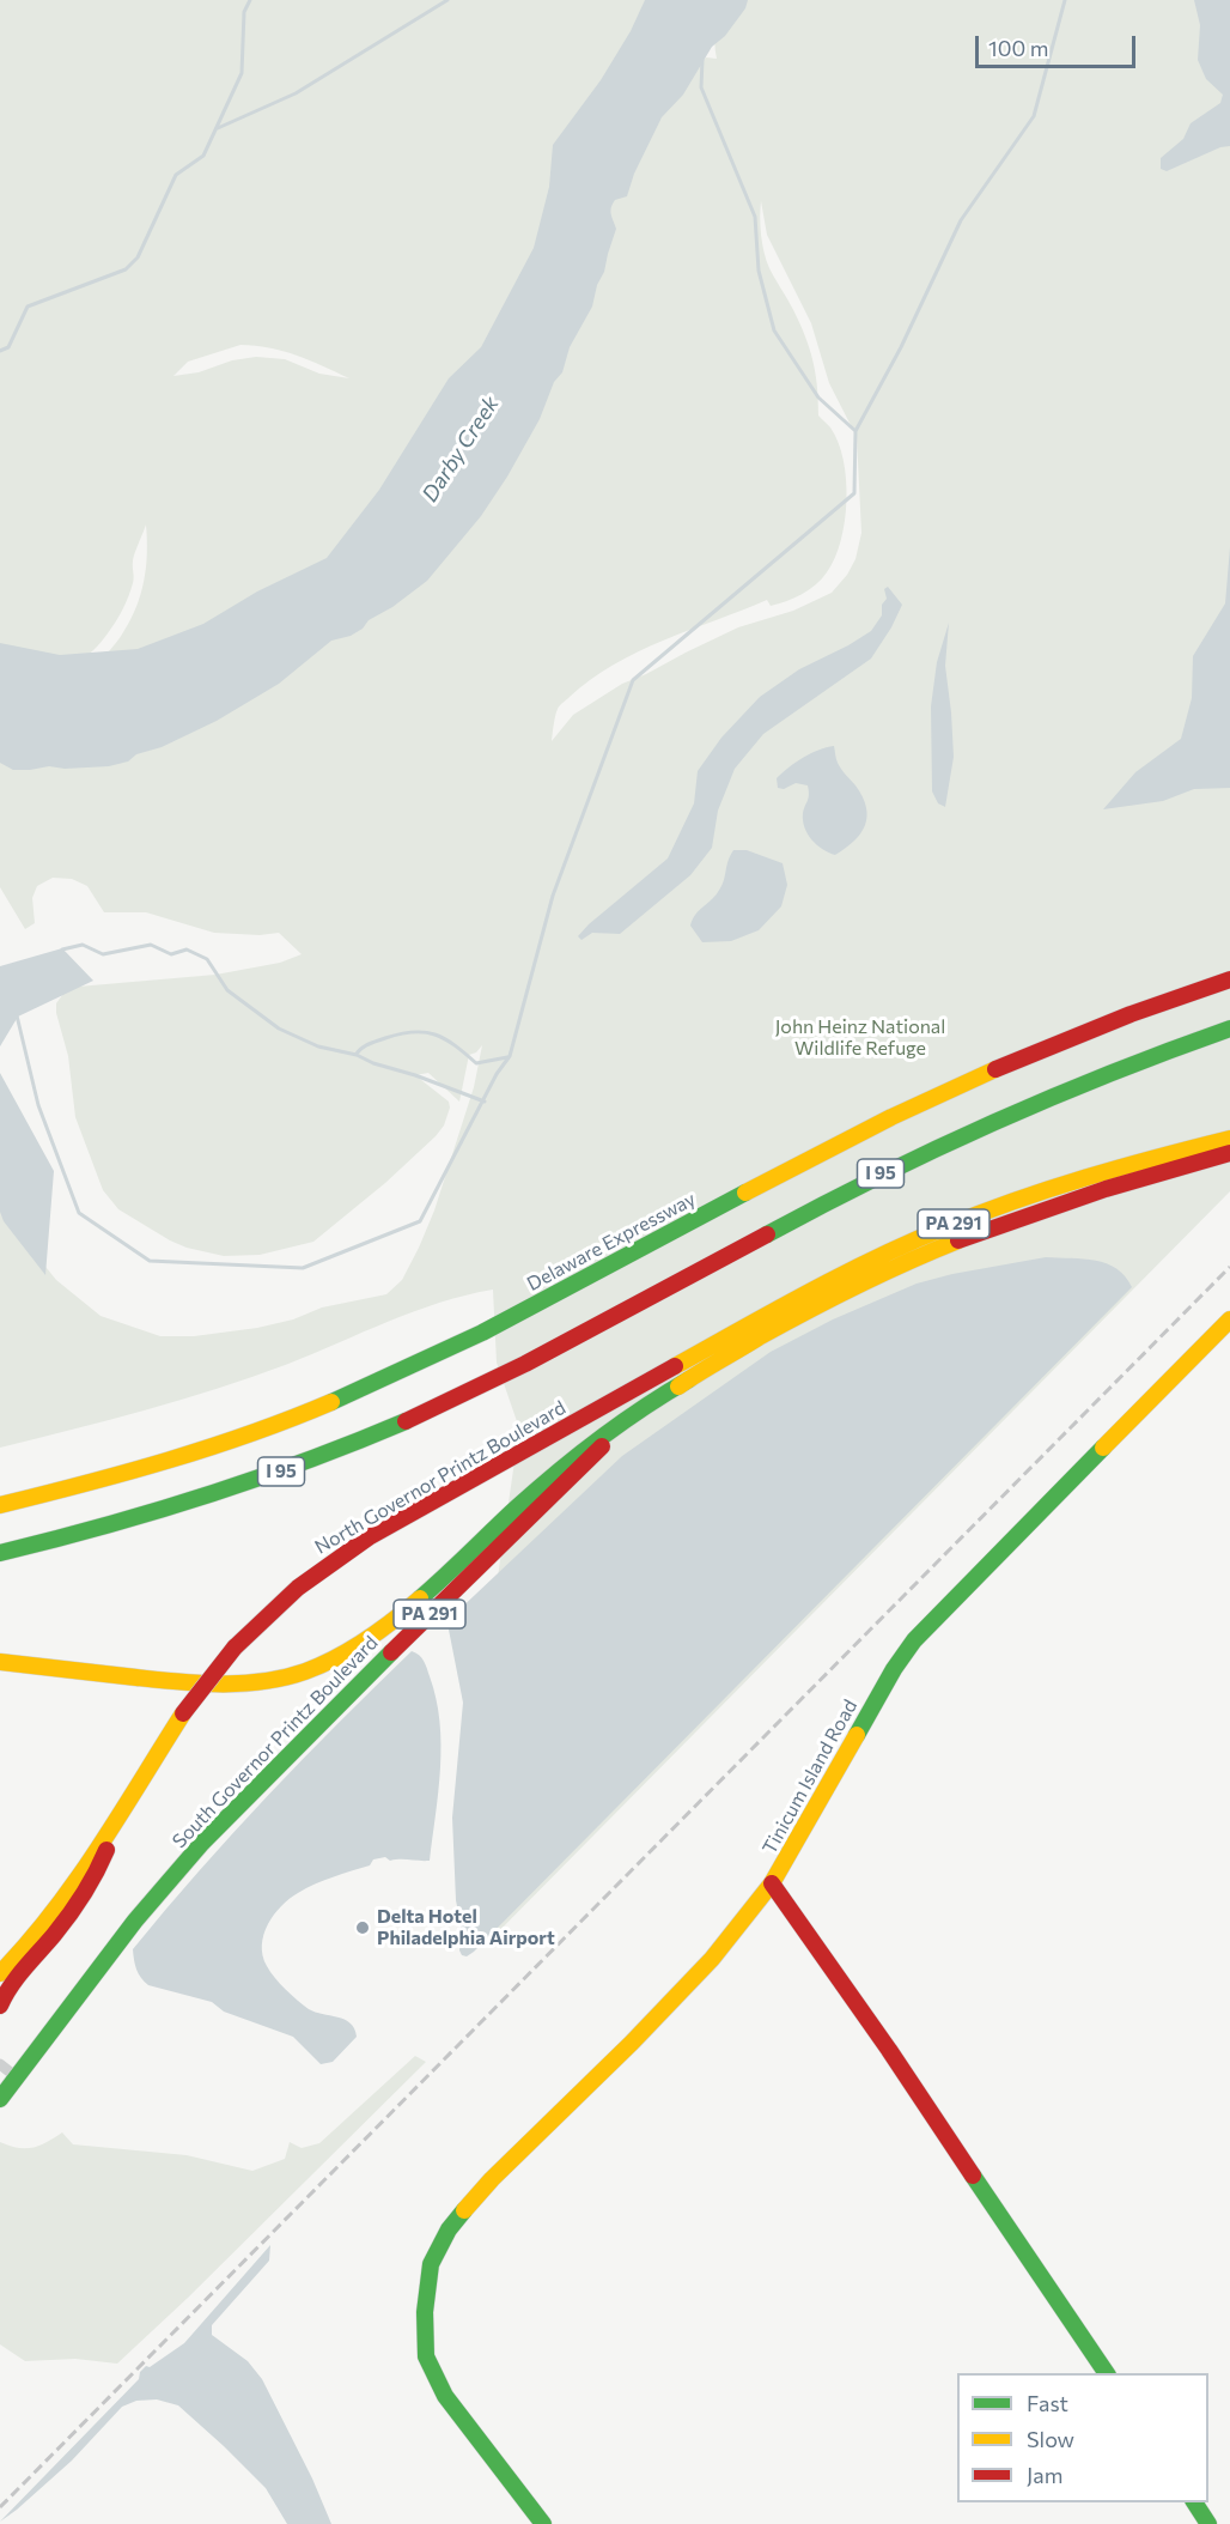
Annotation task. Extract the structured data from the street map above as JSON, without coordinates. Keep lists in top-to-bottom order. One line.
{"streets":{"main road":["I 95","PA 291","Delaware Expressway","North Governor Printz Boulevard","South Governor Printz Boulevard","Tinicum Island Road"]},"water":["Darby Creek"],"parks":["John Heinz National Wildlife Refuge"],"places":["Delta Hotel Philadelphia Airport"],"legend":["Fast","Slow","Jam"],"scale_bar":"100 m"}
